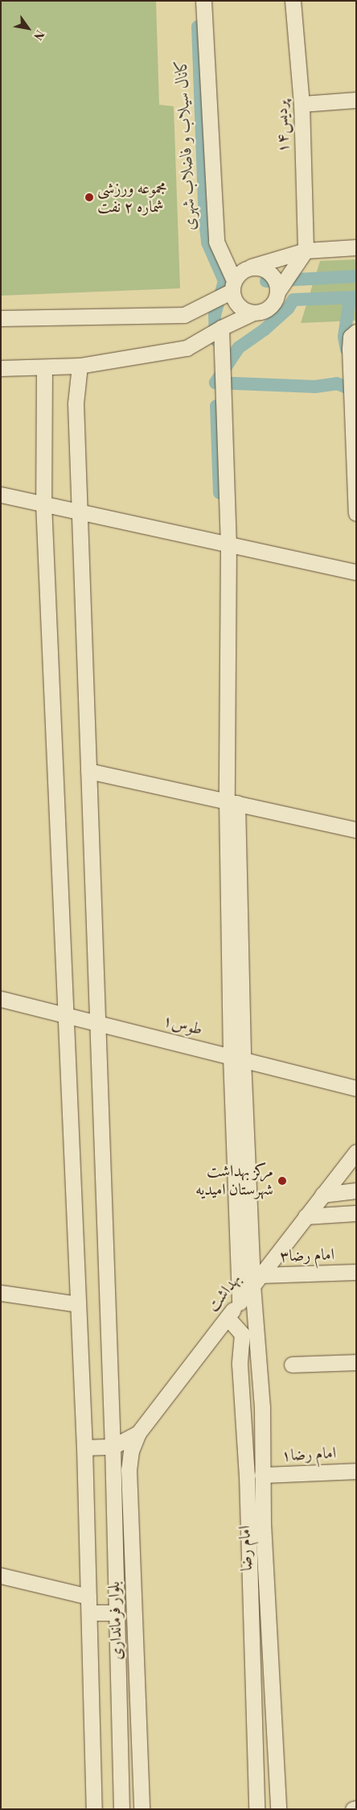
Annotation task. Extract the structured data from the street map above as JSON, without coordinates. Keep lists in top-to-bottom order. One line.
{"streets":{"street":["پردیس۱۴","طوس۱","امام رضا۳","بهداشت","امام رضا۱","امام رضا","بلوار فرمانداری"]},"crossings":[["طوس۱","امام رضا"],["طوس۱","بلوار فرمانداری"],["امام رضا۳","بهداشت"],["امام رضا۳","امام رضا"],["بهداشت","امام رضا"],["بهداشت","بلوار فرمانداری"],["امام رضا۱","امام رضا"]],"water":["کانال سیلاب و فاضلاب شهری"],"places":["مجموعه ورزشی شماره ۲ نفت","مرکز بهداشت شهرستان امیدیه"],"north":"bottom right"}
